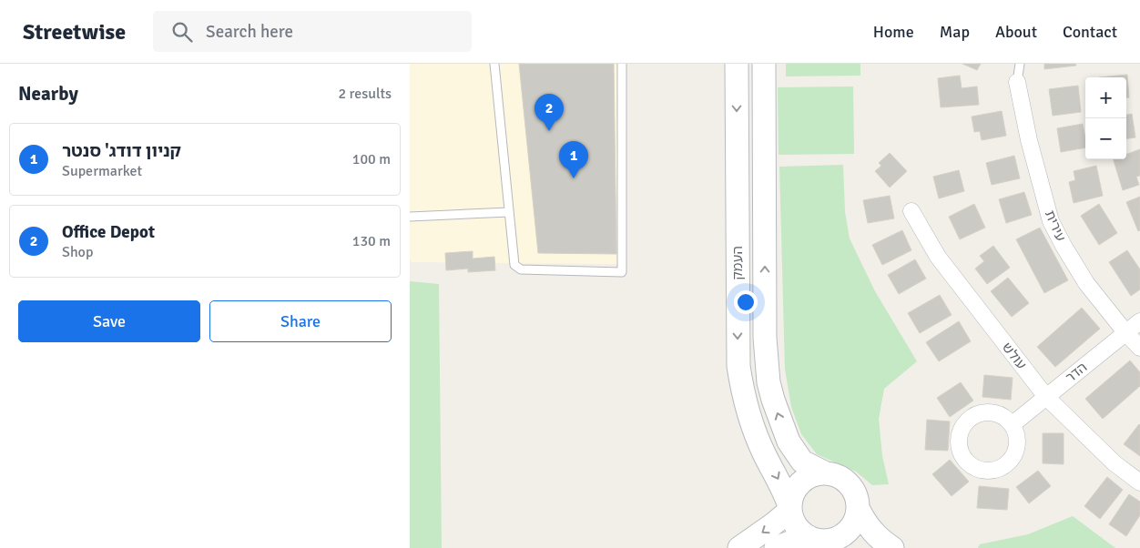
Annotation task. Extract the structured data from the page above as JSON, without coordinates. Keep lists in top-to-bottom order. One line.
{"streets":{"main road":["העמק"],"street":["עירית","עולש","הדר"]},"crossings":[["עירית","הדר"],["עולש","הדר"]],"page":{"header":"Streetwise","search":"Search here","nav":["Home","Map","About","Contact"],"heading":["Nearby","2 results"],"map_buttons":["+","−"],"pins":["2","1"],"list":[{"mark":"1","name":"קניון דודג' סנטר","note":"Supermarket","value":"100 m"},{"mark":"2","name":"Office Depot","note":"Shop","value":"130 m"}],"buttons":["Save","Share"]}}
